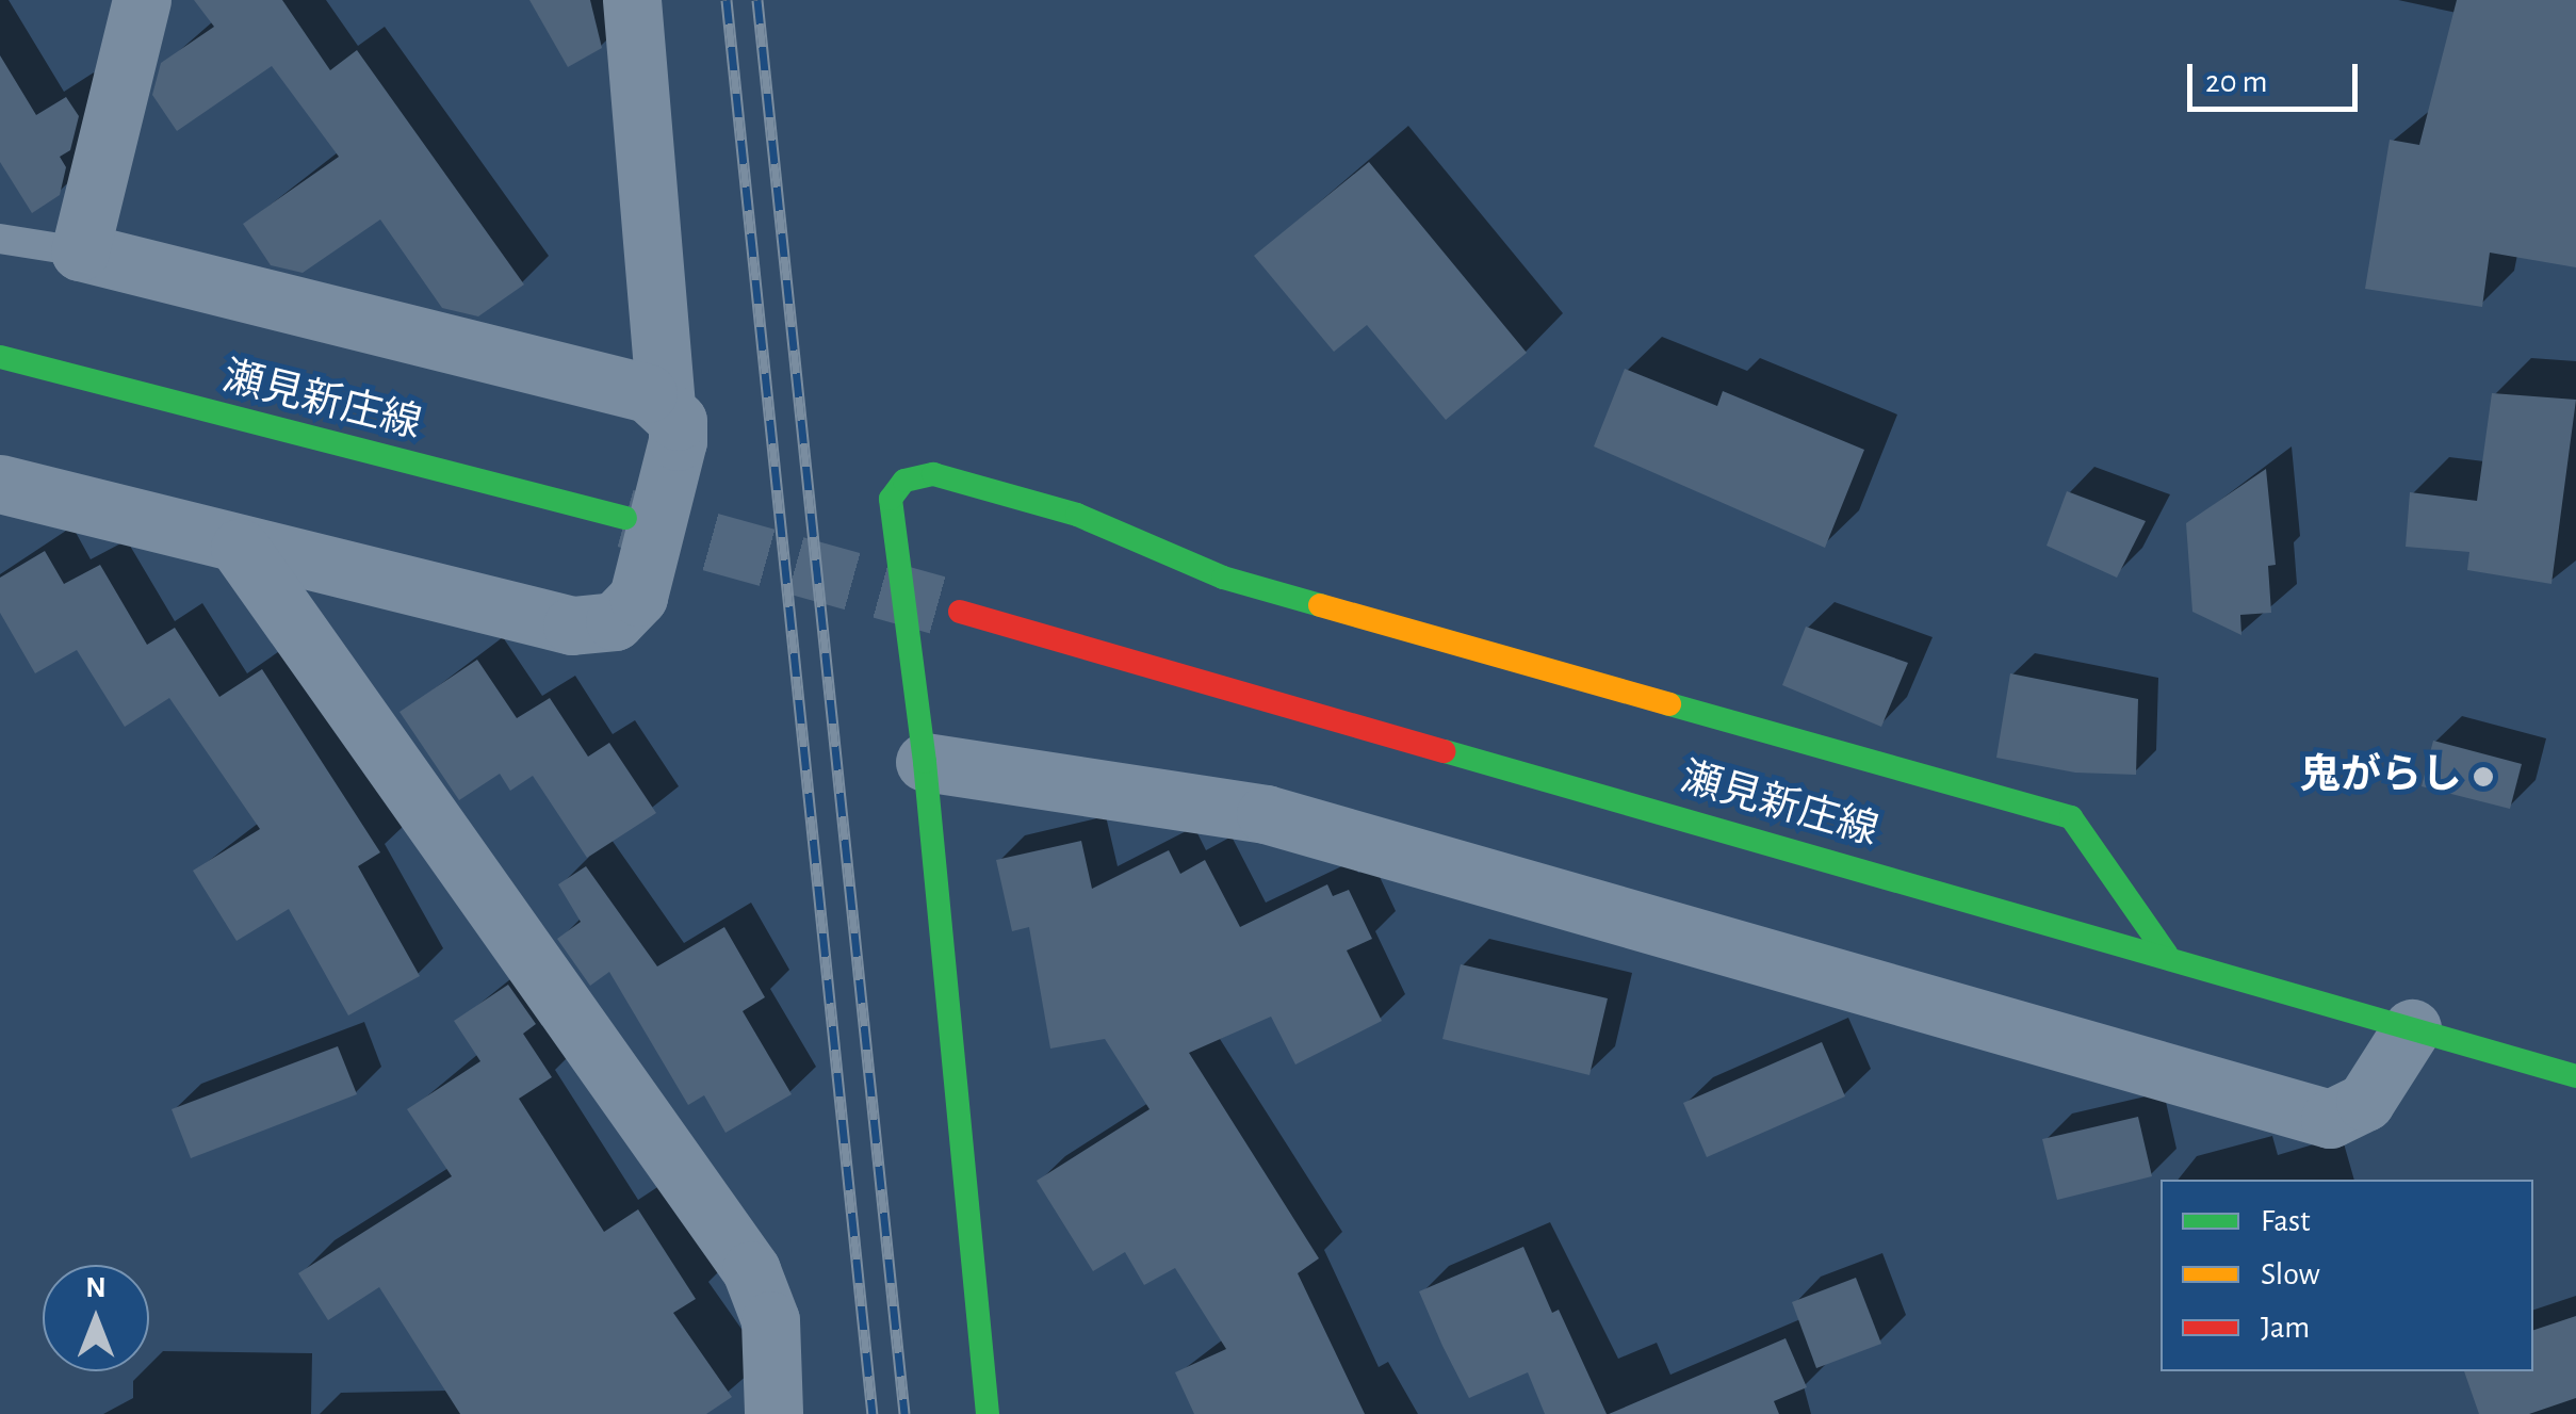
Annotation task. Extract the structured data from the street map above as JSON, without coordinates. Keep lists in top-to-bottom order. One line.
{"streets":{"main road":["瀬見新庄線"]},"places":["鬼がらし"],"legend":["Fast","Slow","Jam"],"scale_bar":"20 m","north":"top"}
